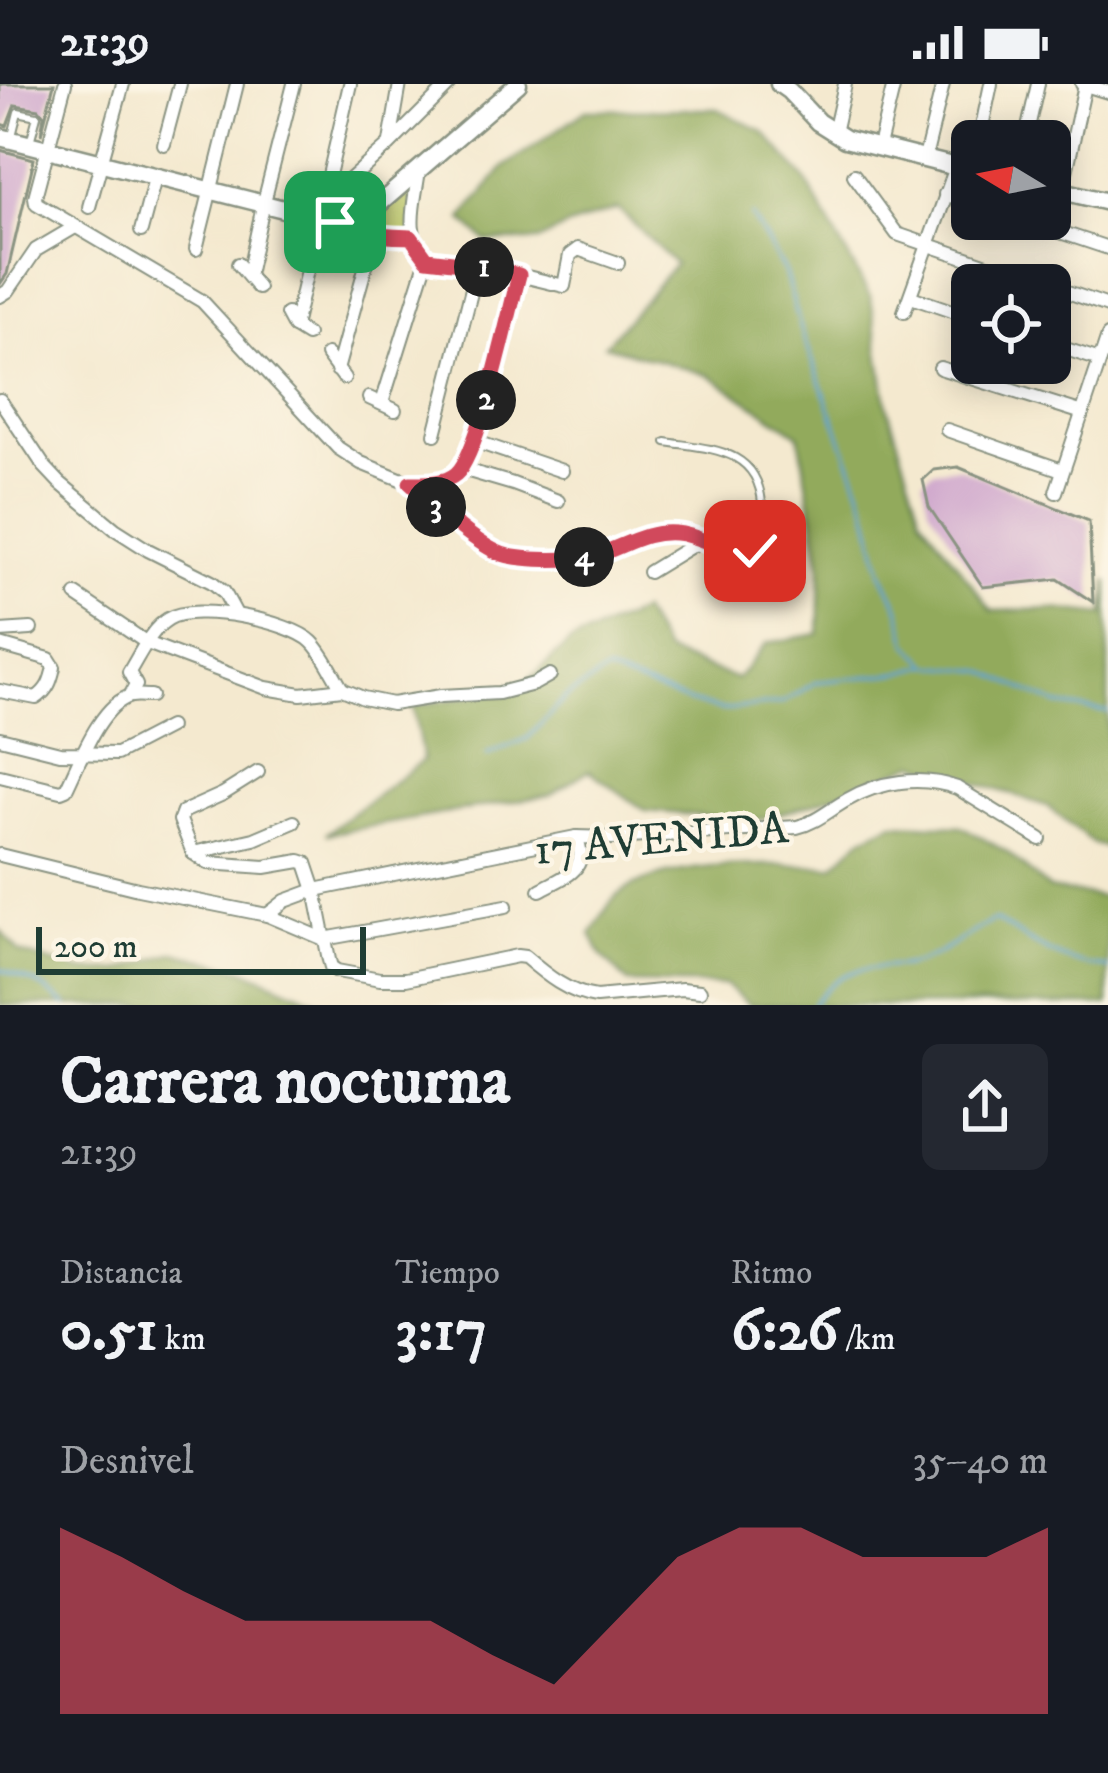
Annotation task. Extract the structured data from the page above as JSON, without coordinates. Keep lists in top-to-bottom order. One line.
{"streets":{"street":["17 AVENIDA"]},"scale_bar":"200 m","north":"left","page":{"status":"21:39","pins":["1","2","3","4"],"scale":"200 m","heading":["Carrera nocturna","21:39"],"stats":[["Distancia","0.51 km"],["Tiempo","3:17"],["Ritmo","6:26 /km"]],"chart":["Desnivel","35–40 m"]}}
